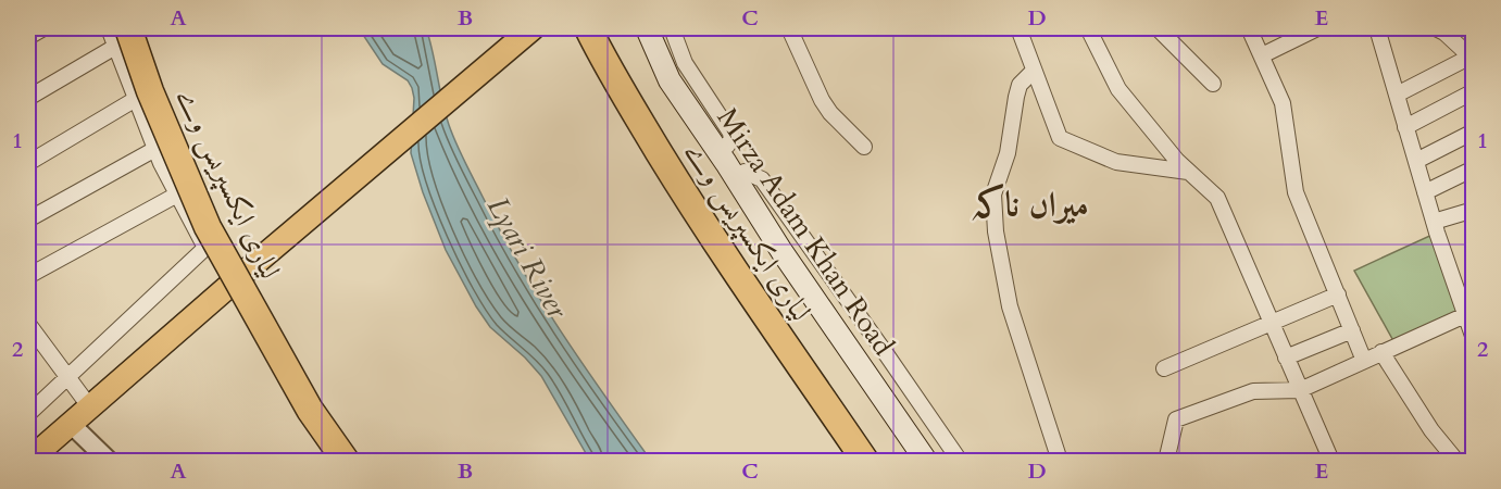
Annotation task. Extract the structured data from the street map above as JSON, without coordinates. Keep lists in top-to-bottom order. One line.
{"streets":{"highway":["لیاری ایکسپریس وے"],"main road":["Mirza Adam Khan Road"]},"districts":["میراں ناکہ"],"water":["Lyari River"],"grid":{"columns":["A","B","C","D","E"],"rows":["1","2"]}}
